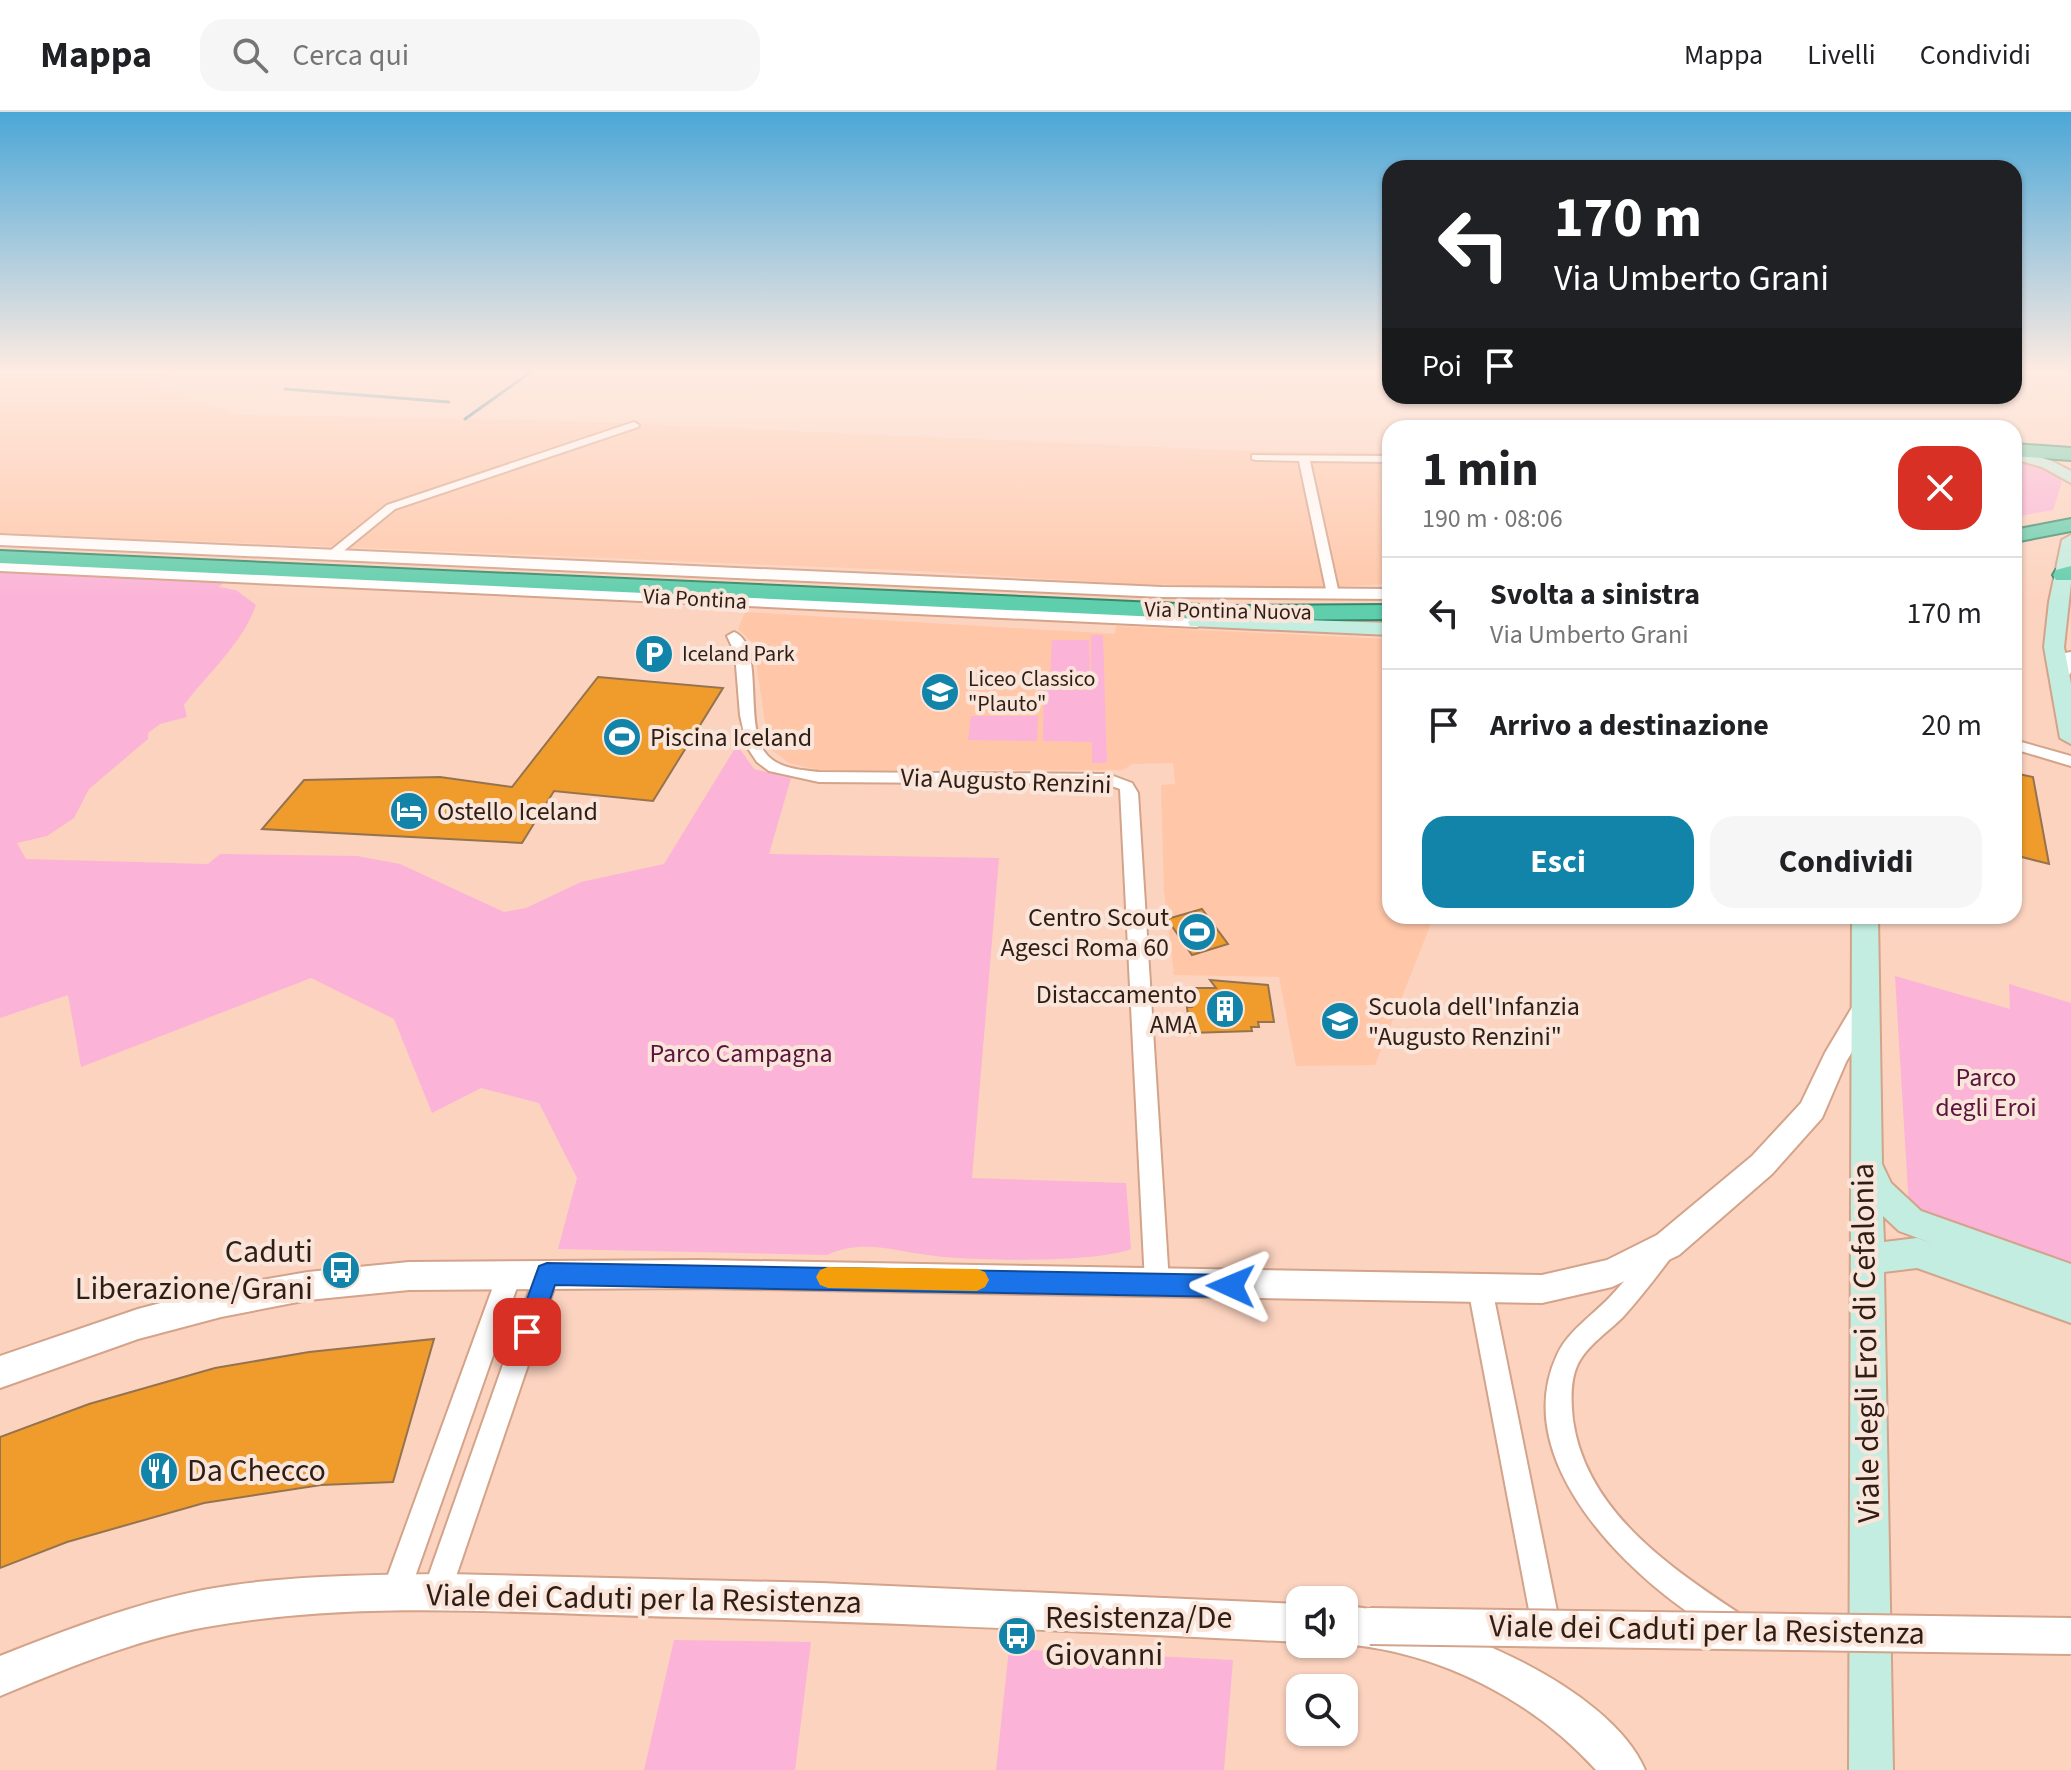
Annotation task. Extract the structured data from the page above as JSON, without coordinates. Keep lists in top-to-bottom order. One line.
{"streets":{"highway":["Via Pontina","Via Pontina Nuova"],"main road":["Viale degli Eroi di Cefalonia"],"street":["Via Augusto Renzini","Viale dei Caduti per la Resistenza"]},"crossings":[["Via Pontina","Via Pontina Nuova"]],"parks":["Parco Campagna","Parco degli Eroi"],"places":{"parking":["Iceland Park"],"school or university":["Liceo Classico \"Plauto\"","Scuola dell'Infanzia \"Augusto Renzini\""],"sports":["Piscina Iceland","Centro Scout Agesci Roma 60"],"hotel":["Ostello Iceland"],"building":["Distaccamento AMA"],"bus stop":["Caduti Liberazione/Grani","Resistenza/De Giovanni"],"restaurant":["Da Checco"]},"page":{"header":"Mappa","search":"Cerca qui","nav":["Mappa","Livelli","Condividi"],"turn":["170 m","Via Umberto Grani"],"then":"Poi","heading":["1 min","190 m · 08:06"],"list":[{"name":"Svolta a sinistra","note":"Via Umberto Grani","value":"170 m"},{"name":"Arrivo a destinazione","value":"20 m"}],"buttons":["Esci","Condividi"]}}
